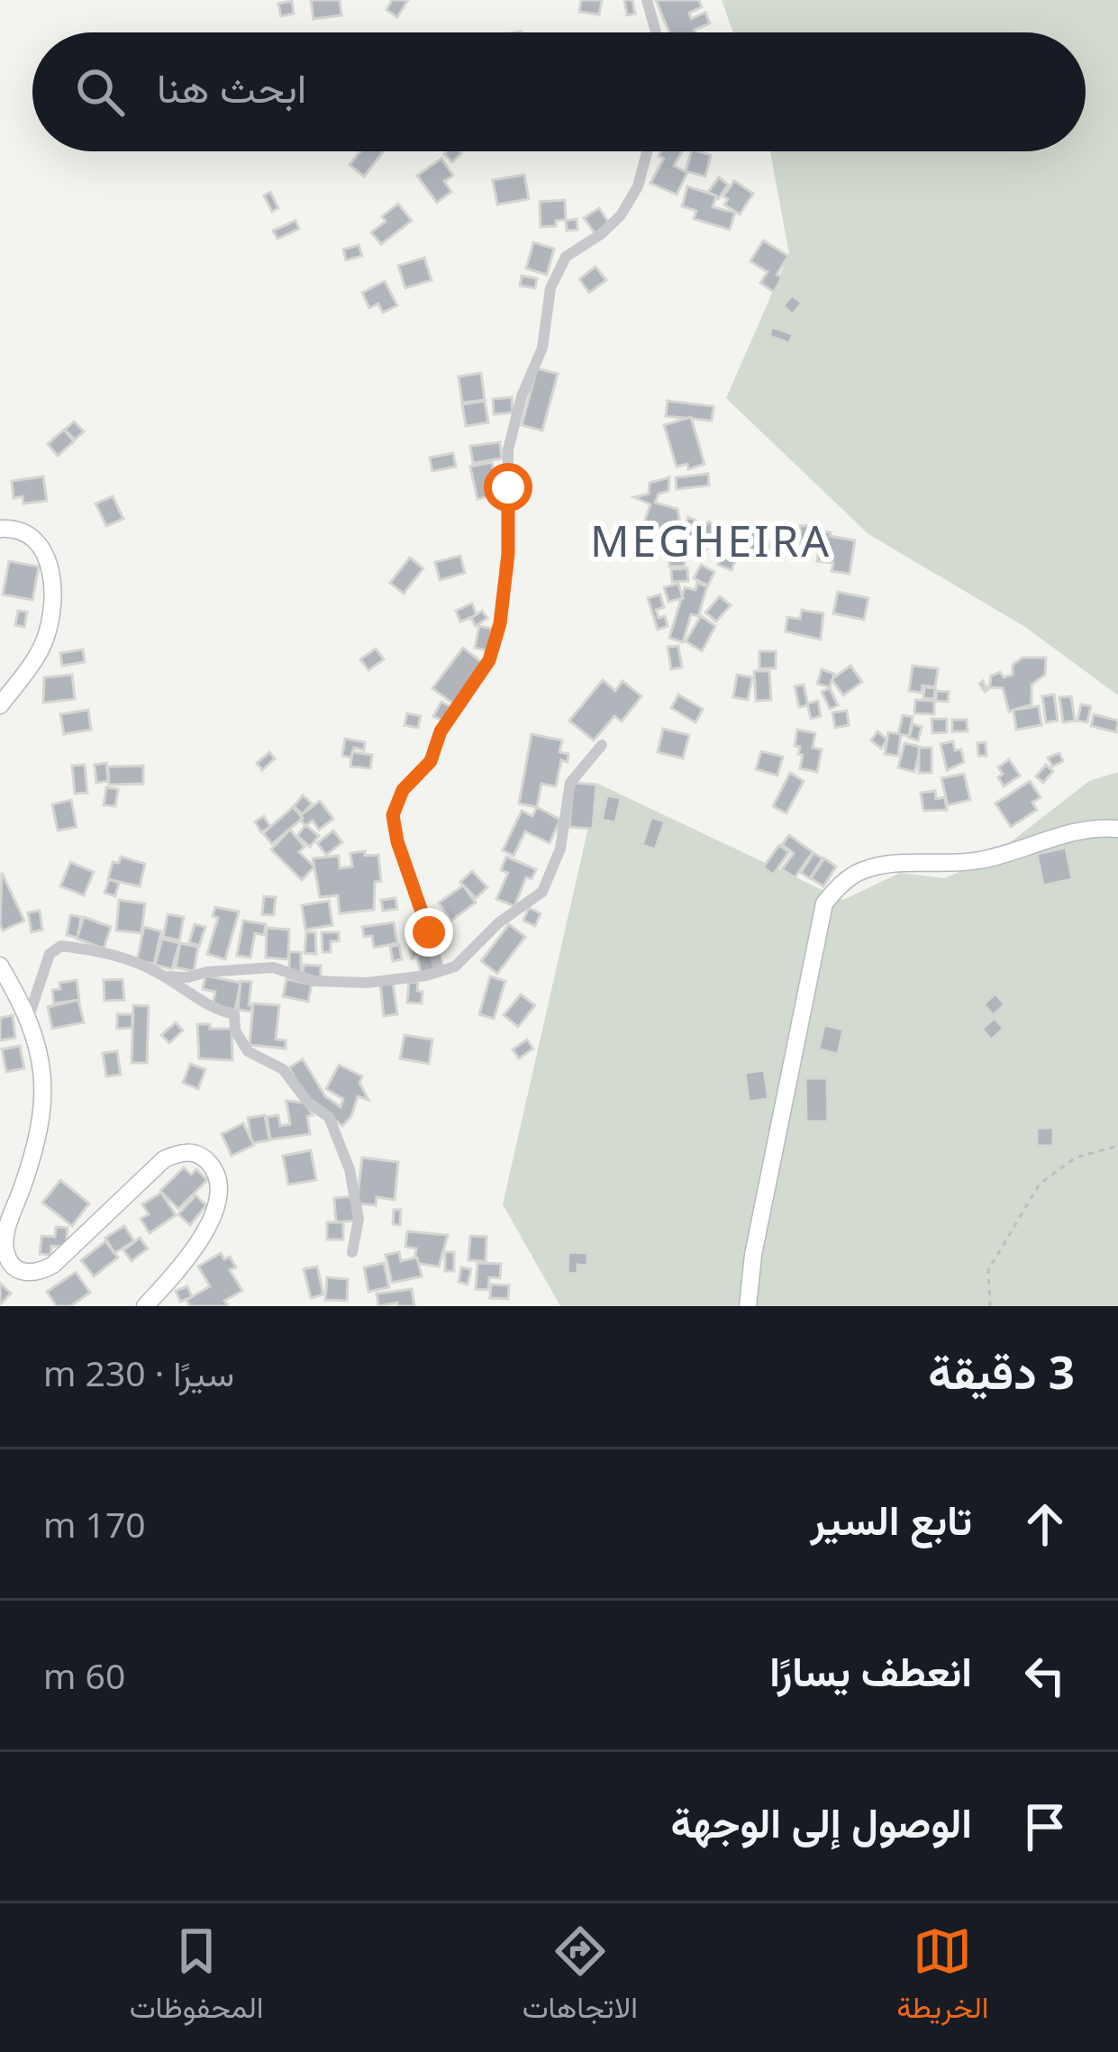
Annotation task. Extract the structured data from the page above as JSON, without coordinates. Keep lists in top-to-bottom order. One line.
{"districts":["MEGHEIRA"],"page":{"search":"ابحث هنا","heading":["3 دقيقة","سيرًا · 230 m"],"list":[["تابع السير","170 m"],["انعطف يسارًا","60 m"],"الوصول إلى الوجهة"],"nav":["الخريطة","الاتجاهات","المحفوظات"]}}
